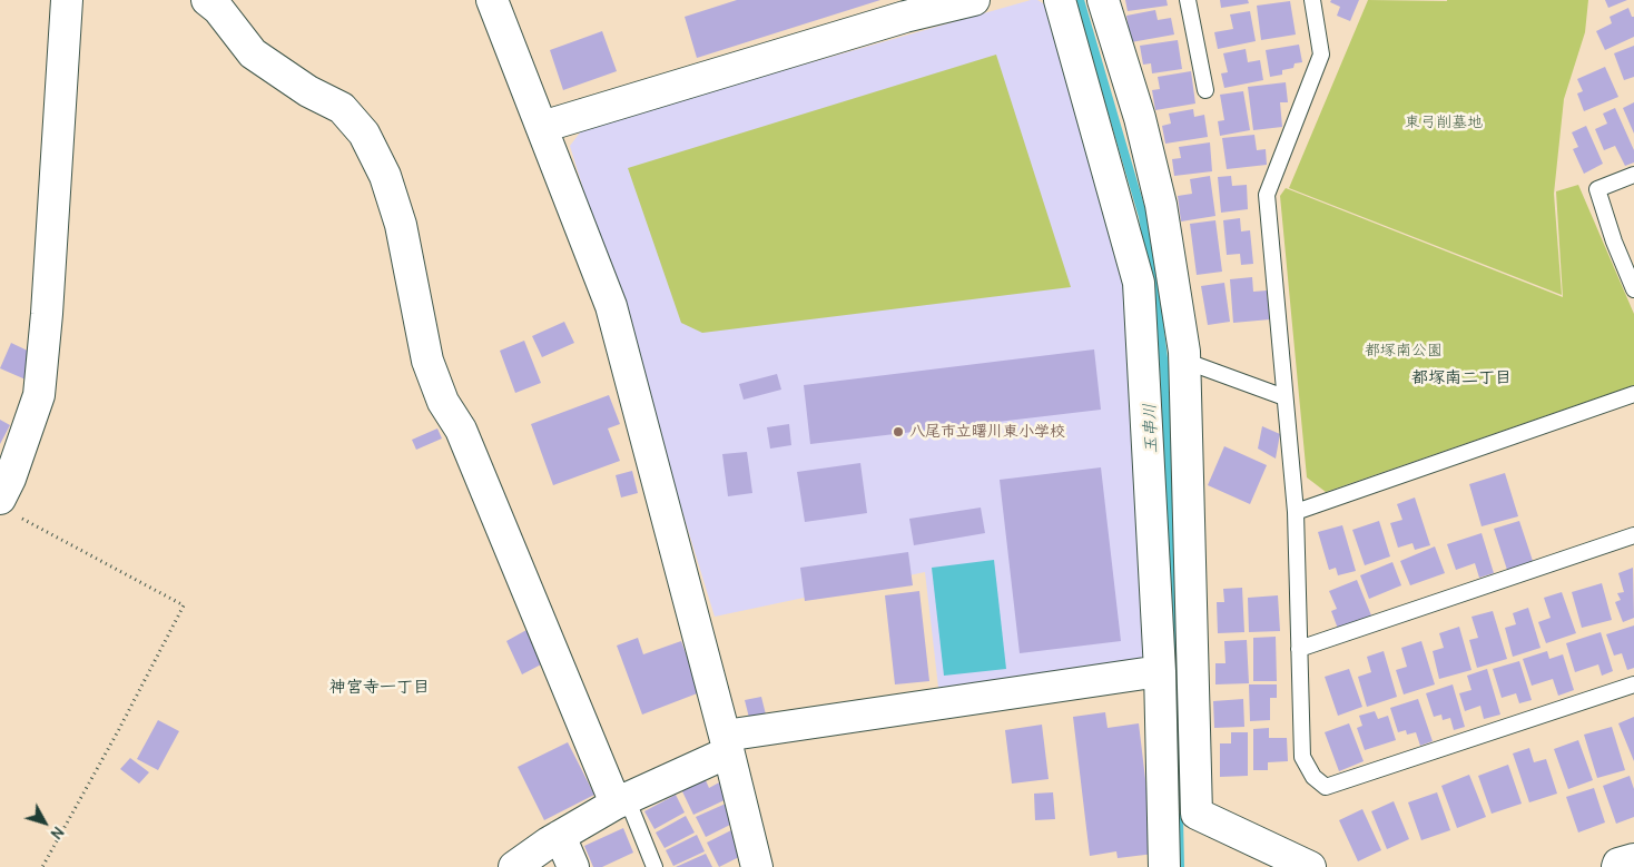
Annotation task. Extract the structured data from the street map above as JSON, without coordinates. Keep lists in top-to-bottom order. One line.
{"districts":["都塚南二丁目","神宮寺一丁目"],"water":["玉串川"],"parks":["東弓削墓地","都塚南公園"],"places":["八尾市立曙川東小学校"],"north":"bottom right"}
